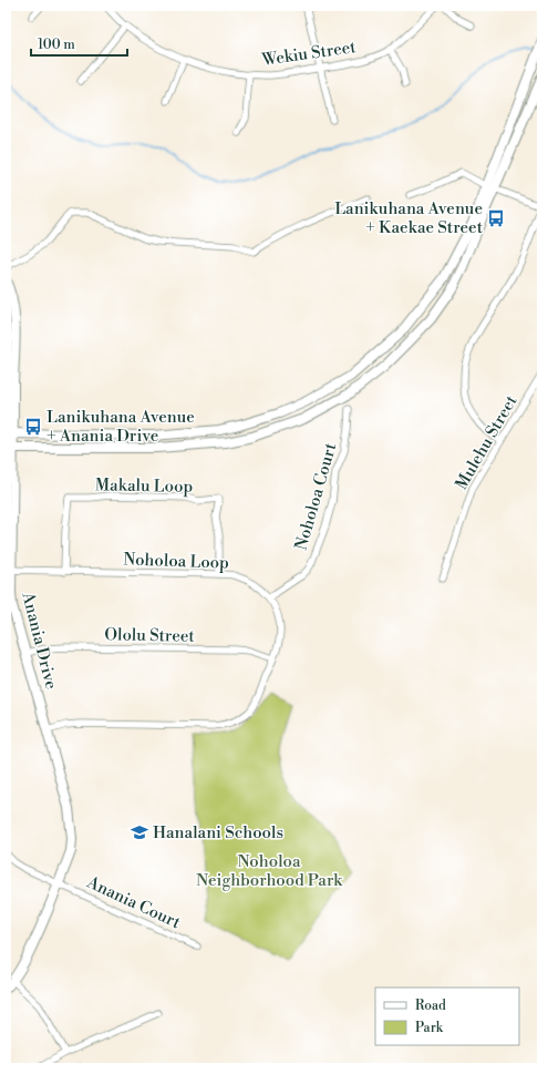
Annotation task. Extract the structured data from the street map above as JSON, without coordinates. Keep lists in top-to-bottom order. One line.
{"streets":{"main road":["Anania Drive"],"street":["Wekiu Street","Mulehu Street","Makalu Loop","Noholoa Court","Noholoa Loop","Ololu Street","Anania Court"]},"crossings":[["Makalu Loop","Noholoa Loop"],["Noholoa Court","Noholoa Loop"],["Noholoa Loop","Ololu Street"],["Noholoa Loop","Anania Drive"],["Ololu Street","Anania Drive"],["Anania Drive","Anania Court"]],"parks":["Noholoa Neighborhood Park"],"places":{"bus stop":["Lanikuhana Avenue + Kaekae Street","Lanikuhana Avenue + Anania Drive"],"school or university":["Hanalani Schools"]},"legend":["Road","Park"],"scale_bar":"100 m"}
